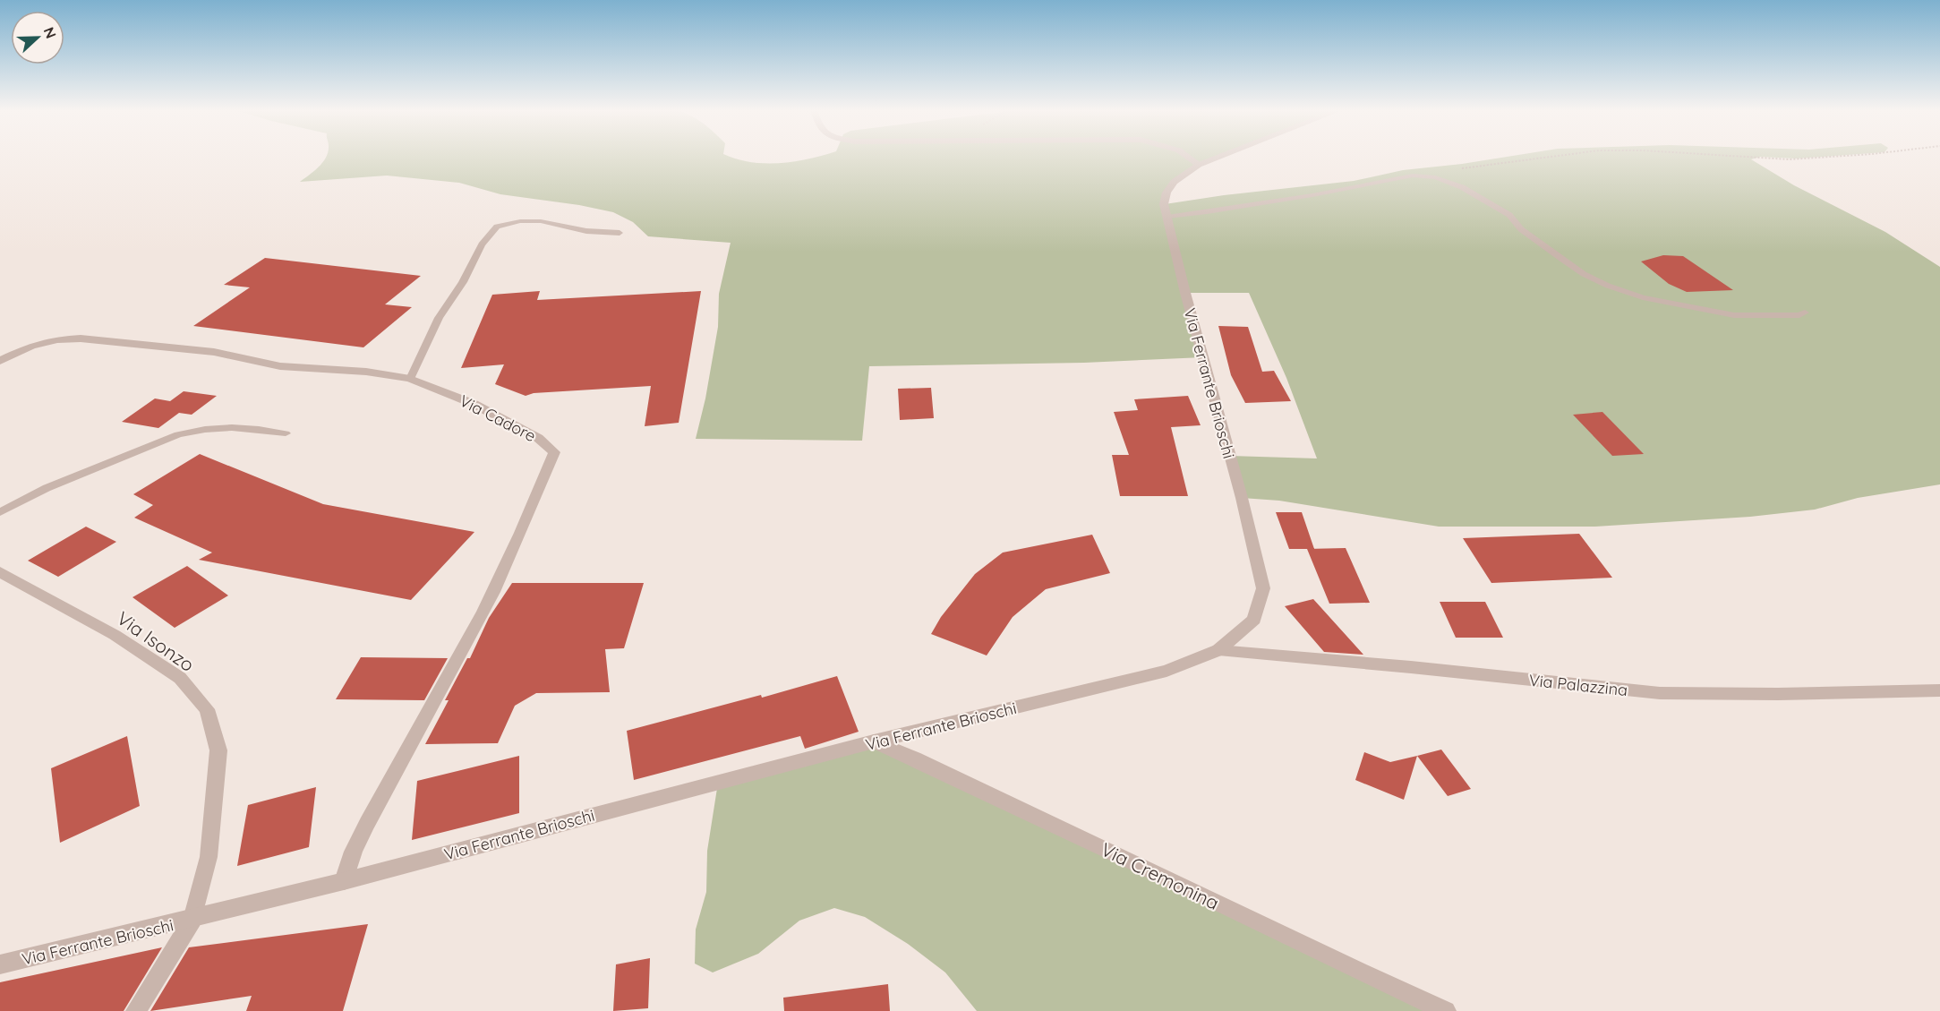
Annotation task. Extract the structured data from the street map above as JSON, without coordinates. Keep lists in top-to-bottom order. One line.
{"streets":{"street":["Via Ferrante Brioschi","Via Cadore","Via Isonzo","Via Palazzina","Via Cremonina"]},"crossings":[["Via Ferrante Brioschi","Via Cadore"],["Via Ferrante Brioschi","Via Isonzo"],["Via Ferrante Brioschi","Via Palazzina"],["Via Ferrante Brioschi","Via Cremonina"]],"north":"right"}
